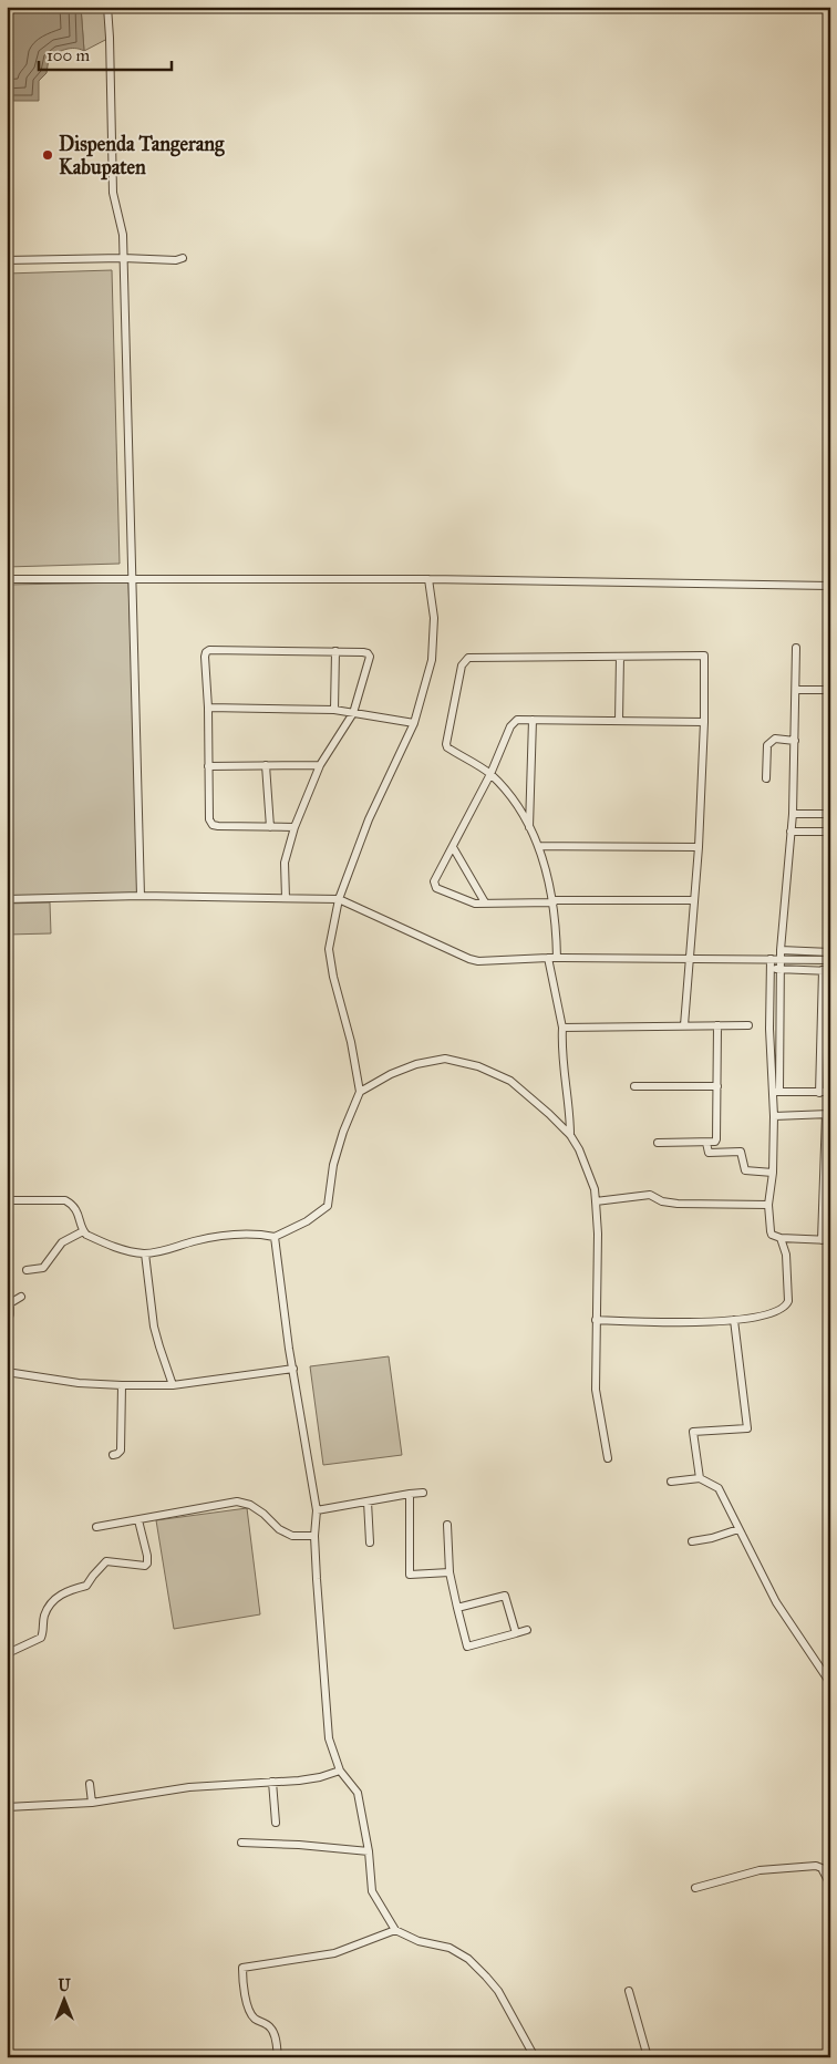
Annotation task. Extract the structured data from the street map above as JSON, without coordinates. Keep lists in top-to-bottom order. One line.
{"places":["Dispenda Tangerang Kabupaten"],"scale_bar":"100 m","north":"top"}
